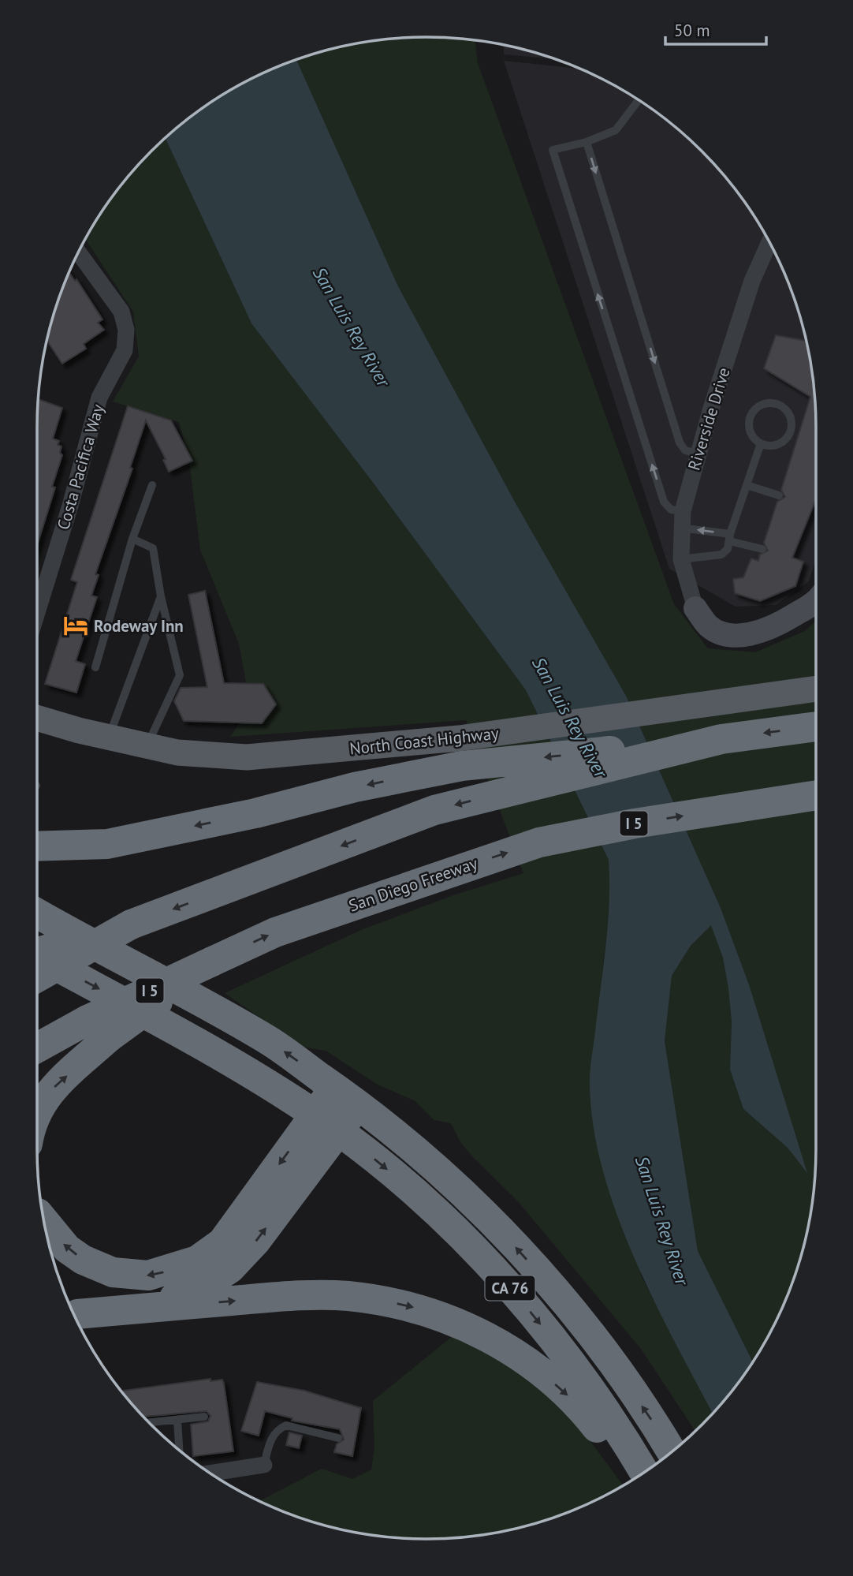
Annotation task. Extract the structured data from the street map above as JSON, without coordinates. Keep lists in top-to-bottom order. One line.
{"streets":{"highway":["I 5","San Diego Freeway","CA 76"],"main road":["North Coast Highway"],"street":["Riverside Drive","Costa Pacifica Way"]},"water":["San Luis Rey River"],"places":{"hotel":["Rodeway Inn"]},"scale_bar":"50 m"}
